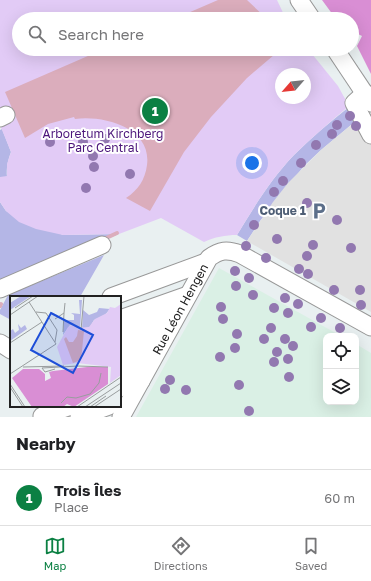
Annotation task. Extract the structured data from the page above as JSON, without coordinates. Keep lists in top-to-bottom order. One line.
{"streets":{"street":["Rue Léon Hengen"]},"parks":["Arboretum Kirchberg Parc Central"],"places":{"parking":["Coque 1"]},"north":"bottom left","page":{"search":"Search here","pins":"1","heading":"Nearby","list":[{"mark":"1","name":"Trois Îles","note":"Place","value":"60 m"}],"nav":["Map","Directions","Saved"]}}
